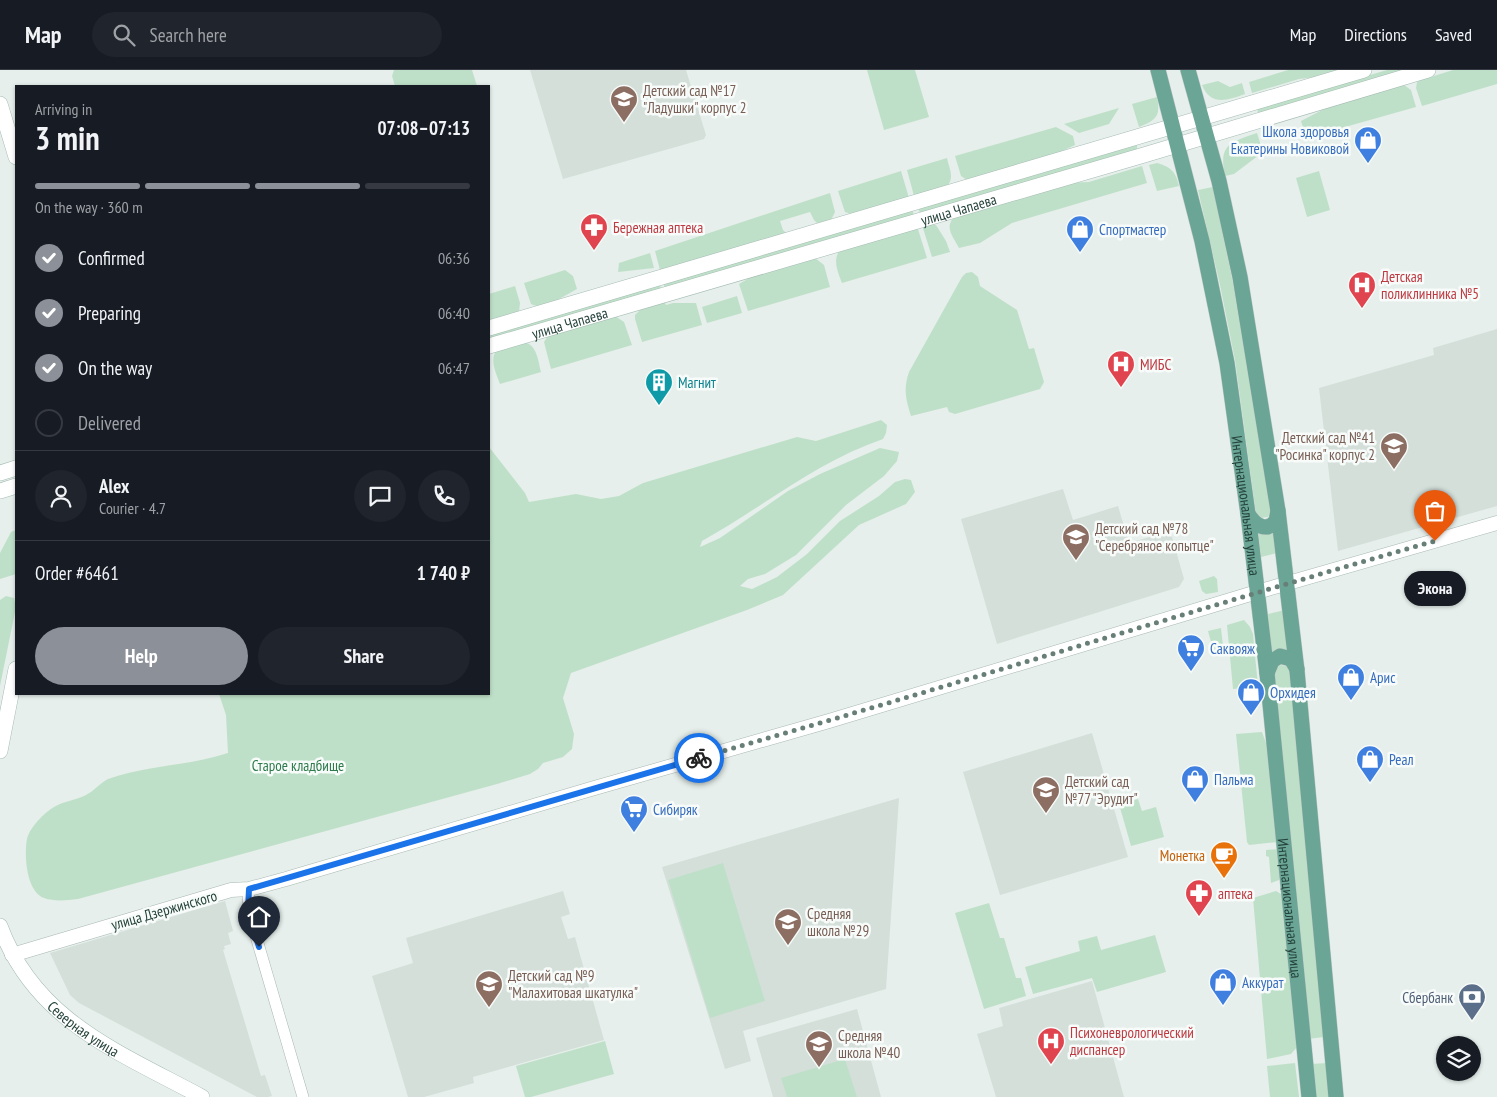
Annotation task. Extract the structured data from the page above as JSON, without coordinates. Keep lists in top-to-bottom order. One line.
{"streets":{"main road":["улица Чапаева","Интернациональная улица","Северная улица"],"street":["улица Дзержинского"]},"crossings":[["улица Чапаева","Интернациональная улица"],["Интернациональная улица","улица Дзержинского"],["улица Дзержинского","Северная улица"]],"parks":["Старое кладбище"],"places":{"school or university":["Детский сад №17 \"Ладушки\" корпус 2","Детский сад №41 \"Росинка\" корпус 2","Детский сад №78 \"Серебряное копытце\"","Детский сад №77 \"Эрудит\"","Средняя школа №29","Детский сад №9 \"Малахитовая шкатулка\"","Средняя школа №40"],"shop":["Школа здоровья Екатерины Новиковой","Спортмастер","Арис","Орхидея","Реал","Пальма","Аккурат"],"pharmacy":["Бережная аптека","аптека"],"hospital":["Детская поликлинника №5","МИБС","Психоневрологический диспансер"],"building":["Магнит"],"other":["Экона"],"supermarket":["Саквояж","Сибиряк"],"cafe":["Монетка"],"bank":["Сбербанк"]},"page":{"header":"Map","search":"Search here","nav":["Map","Directions","Saved"],"heading":["3 min","Arriving in","07:08–07:13"],"panel":["Alex","Courier · 4.7","Order #6461","1 740 ₽"],"bar":"On the way · 360 m","list":[["Confirmed","06:36"],["Preparing","06:40"],["On the way","06:47"],"Delivered"],"bubble":"Экона","buttons":["Help","Share"]}}
